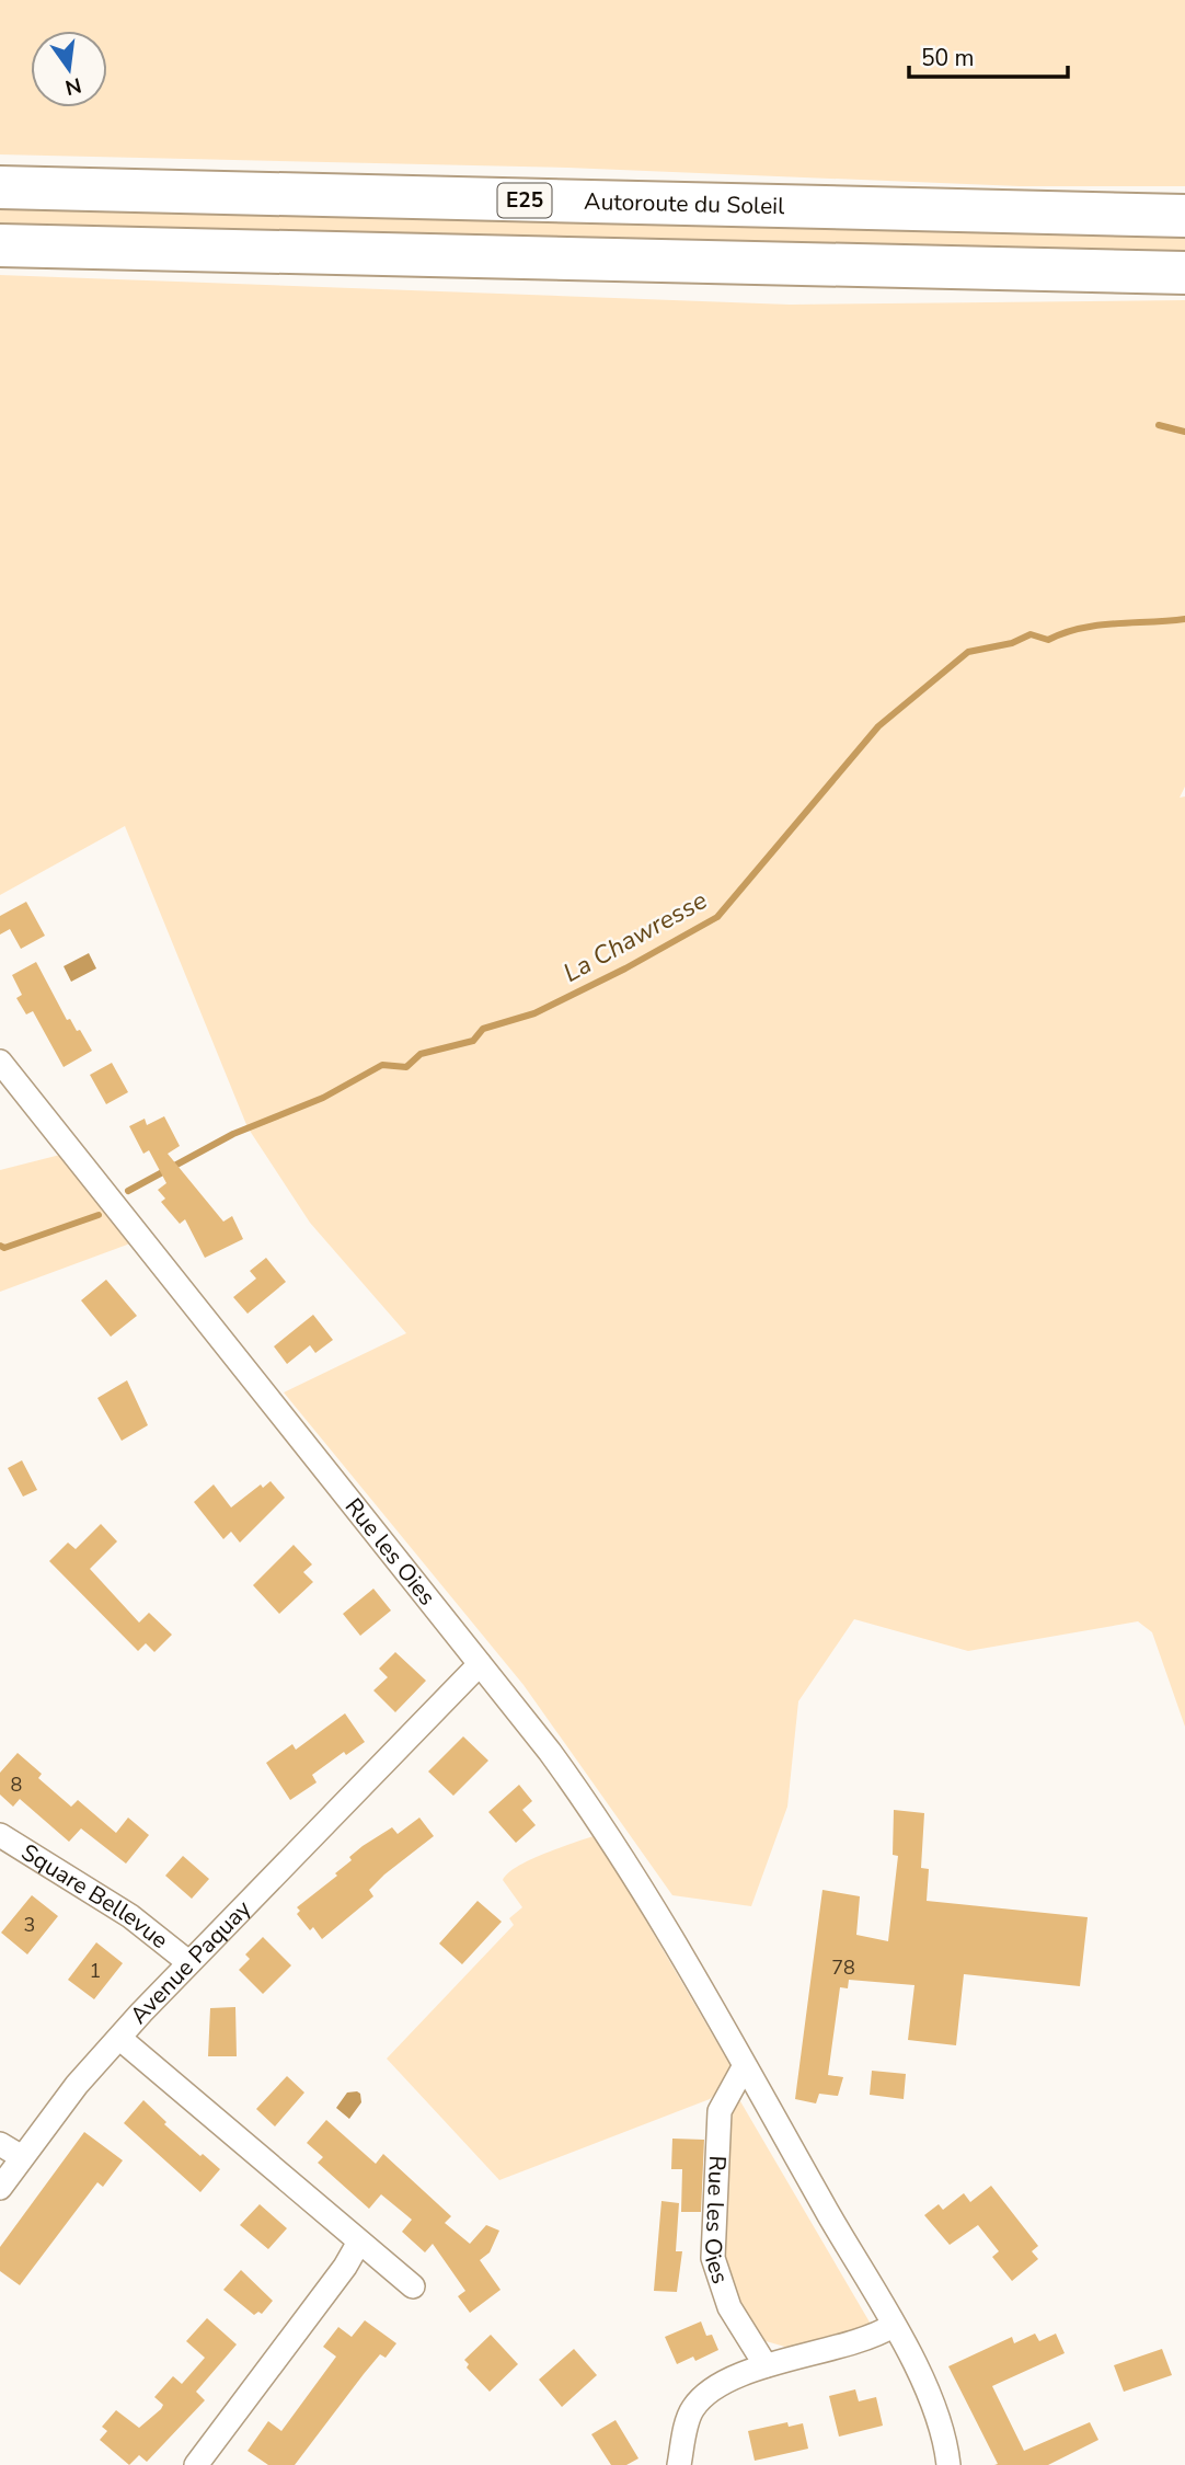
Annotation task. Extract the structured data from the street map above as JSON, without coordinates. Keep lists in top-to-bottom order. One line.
{"streets":{"highway":["E25","Autoroute du Soleil"],"street":["Rue les Oies","Square Bellevue","Avenue Paquay"]},"crossings":[["Rue les Oies","Avenue Paquay"],["Square Bellevue","Avenue Paquay"]],"water":["La Chawresse"],"house_numbers":["8","3","78","1"],"scale_bar":"50 m","north":"bottom"}
